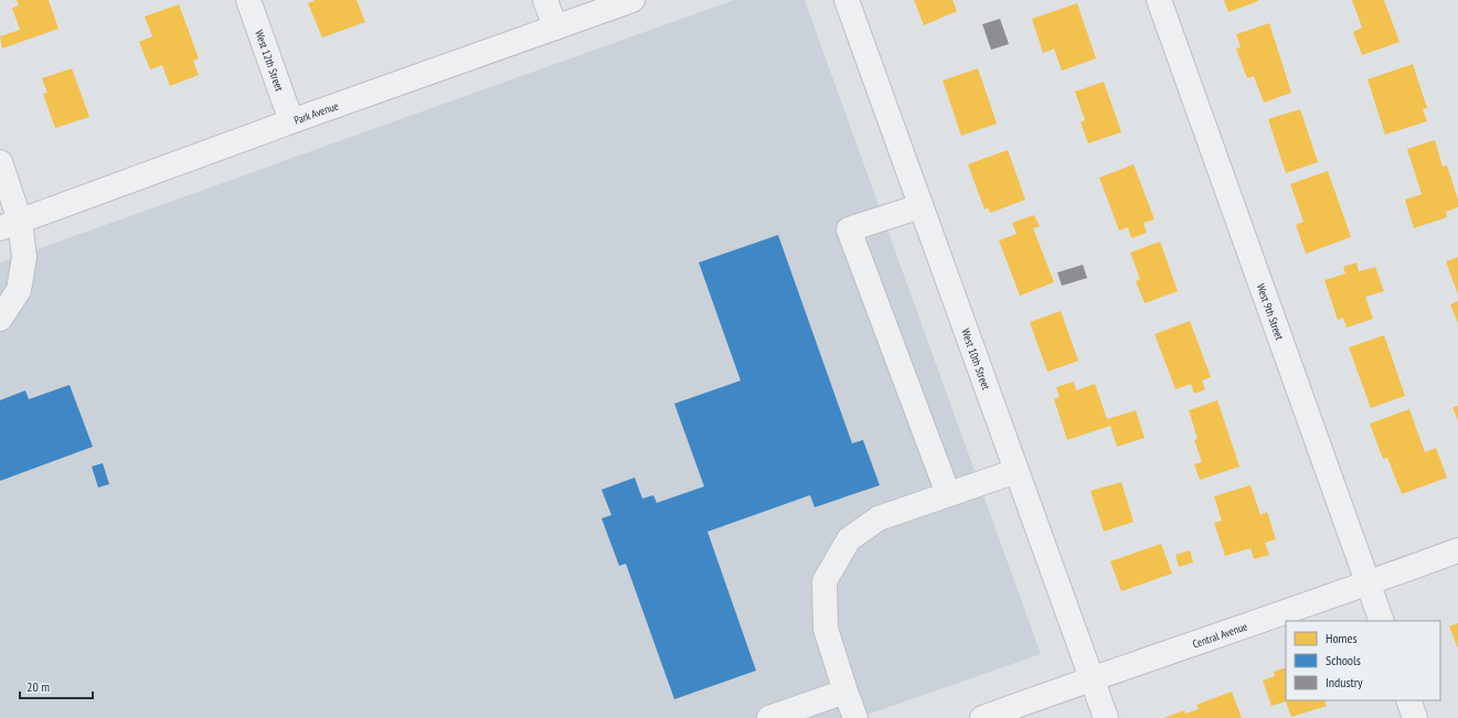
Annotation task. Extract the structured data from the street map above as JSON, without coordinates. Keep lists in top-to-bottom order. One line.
{"streets":{"street":["West 12th Street","Park Avenue","West 9th Street","West 10th Street","Central Avenue"]},"crossings":[["West 12th Street","Park Avenue"],["West 9th Street","Central Avenue"],["West 10th Street","Central Avenue"]],"legend":["Homes","Schools","Industry"],"scale_bar":"20 m"}
